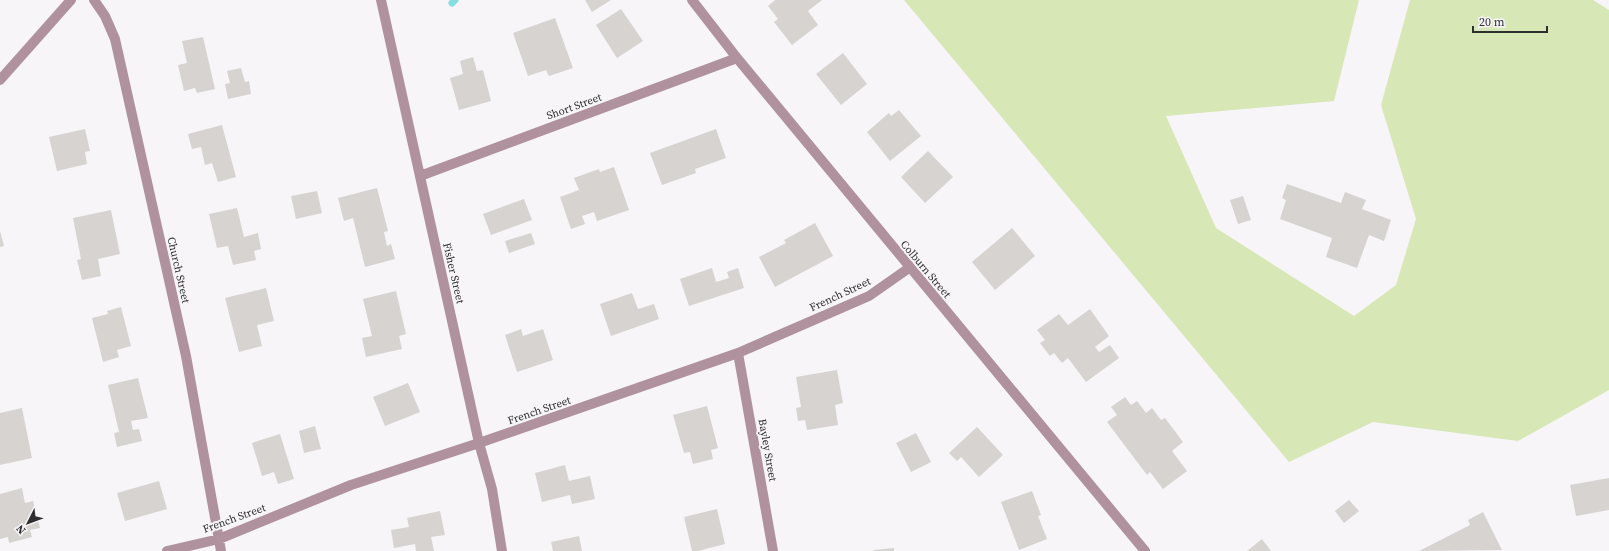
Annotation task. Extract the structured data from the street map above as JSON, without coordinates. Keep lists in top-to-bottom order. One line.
{"streets":{"street":["Short Street","Colburn Street","Church Street","Fisher Street","French Street","Bayley Street"]},"crossings":[["Short Street","Colburn Street"],["Short Street","Fisher Street"],["Colburn Street","French Street"],["Church Street","French Street"],["Fisher Street","French Street"],["French Street","Bayley Street"]],"scale_bar":"20 m","north":"bottom left"}
